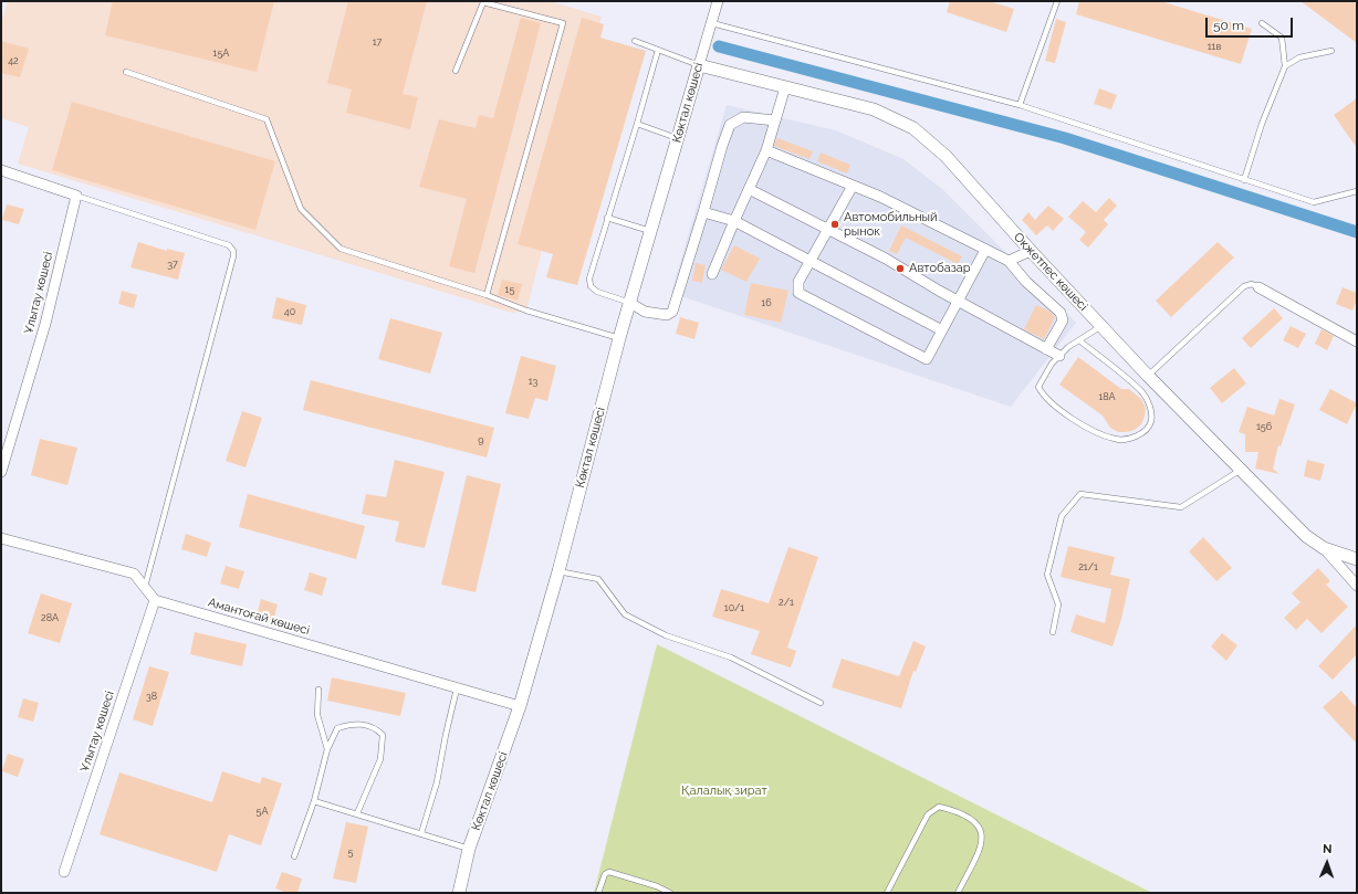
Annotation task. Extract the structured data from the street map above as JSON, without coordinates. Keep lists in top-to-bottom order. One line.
{"streets":{"street":["Көктал көшесі","Оқжетпес көшесі","Ұлытау көшесі","Амантоғай көшесі"]},"crossings":[["Көктал көшесі","Оқжетпес көшесі"],["Көктал көшесі","Амантоғай көшесі"],["Ұлытау көшесі","Амантоғай көшесі"]],"parks":["Қалалық зират"],"places":["Автомобильный рынок","Автобазар"],"house_numbers":["17","11в","15А","42","37","15","16","40","13","18А","156","9","21/1","2/1","10/1","28А","38","5А","5"],"scale_bar":"50 m","north":"top"}
